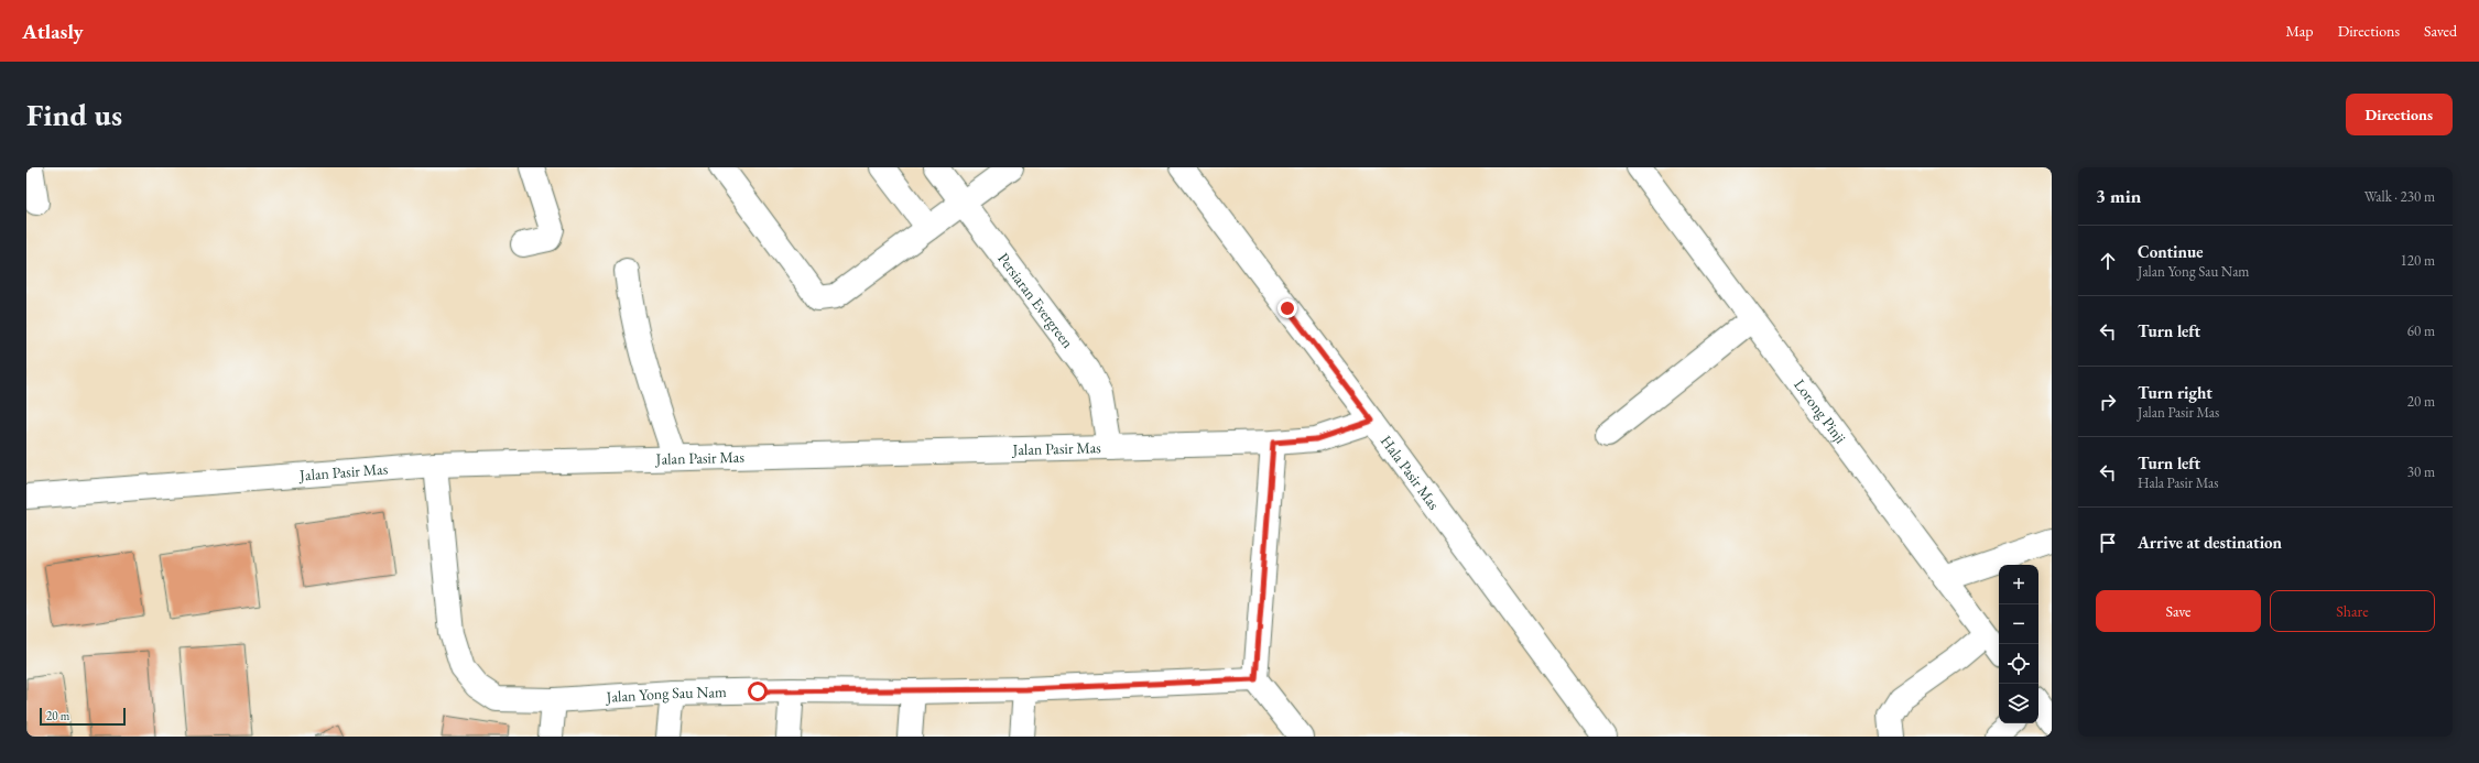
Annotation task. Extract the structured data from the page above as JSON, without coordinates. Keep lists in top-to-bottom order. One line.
{"streets":{"street":["Persiaran Evergreen","Lorong Pinji","Jalan Pasir Mas","Hala Pasir Mas","Jalan Yong Sau Nam"]},"crossings":[["Persiaran Evergreen","Jalan Pasir Mas"],["Jalan Pasir Mas","Hala Pasir Mas"],["Jalan Pasir Mas","Jalan Yong Sau Nam"]],"scale_bar":"20 m","page":{"header":"Atlasly","nav":["Map","Directions","Saved"],"buttons":["Directions",["Save","Share"]],"title":"Find us","heading":["3 min","Walk · 230 m"],"list":[["Continue","Jalan Yong Sau Nam","120 m"],["Turn left","60 m"],["Turn right","Jalan Pasir Mas","20 m"],["Turn left","Hala Pasir Mas","30 m"],"Arrive at destination"],"map_buttons":["+","−"],"scale":"20 m"}}
